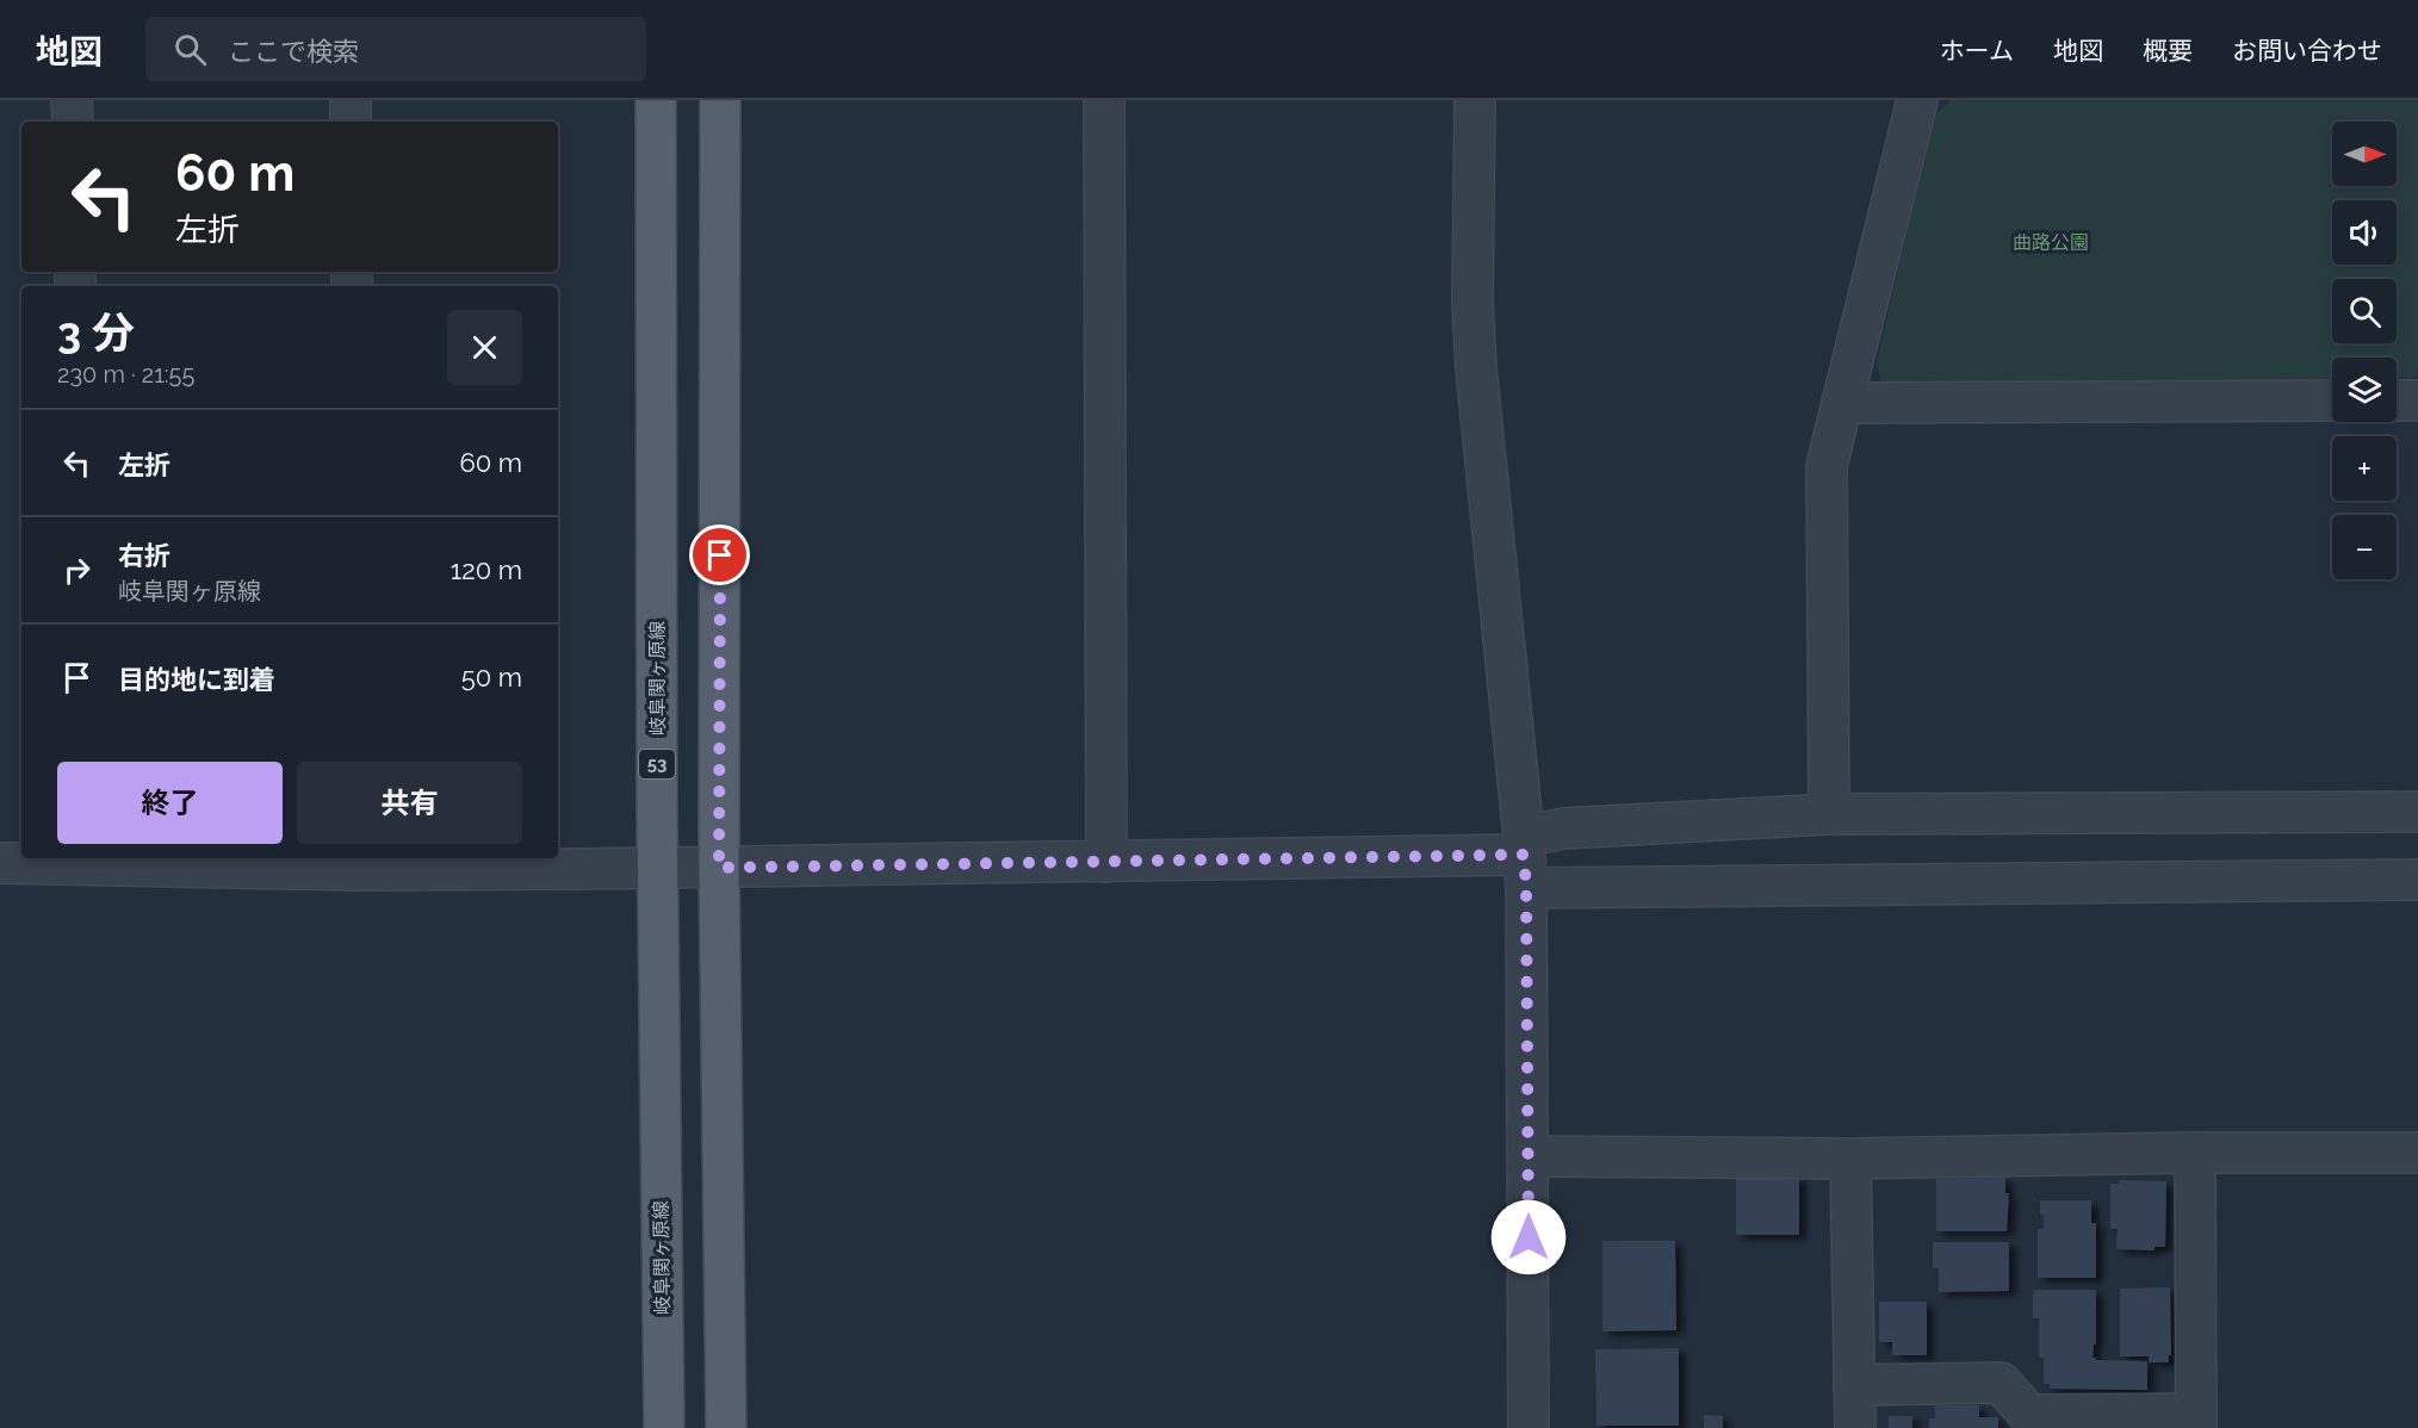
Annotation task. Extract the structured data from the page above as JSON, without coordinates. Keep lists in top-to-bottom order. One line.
{"streets":{"main road":["岐阜関ヶ原線","53"]},"parks":["曲路公園"],"north":"right","page":{"header":"地図","search":"ここで検索","nav":["ホーム","地図","概要","お問い合わせ"],"map_buttons":["+","−"],"turn":["60 m","左折"],"heading":["3 分","230 m · 21:55"],"list":[{"name":"左折","value":"60 m"},{"name":"右折","note":"岐阜関ヶ原線","value":"120 m"},{"name":"目的地に到着","value":"50 m"}],"buttons":["終了","共有"]}}
